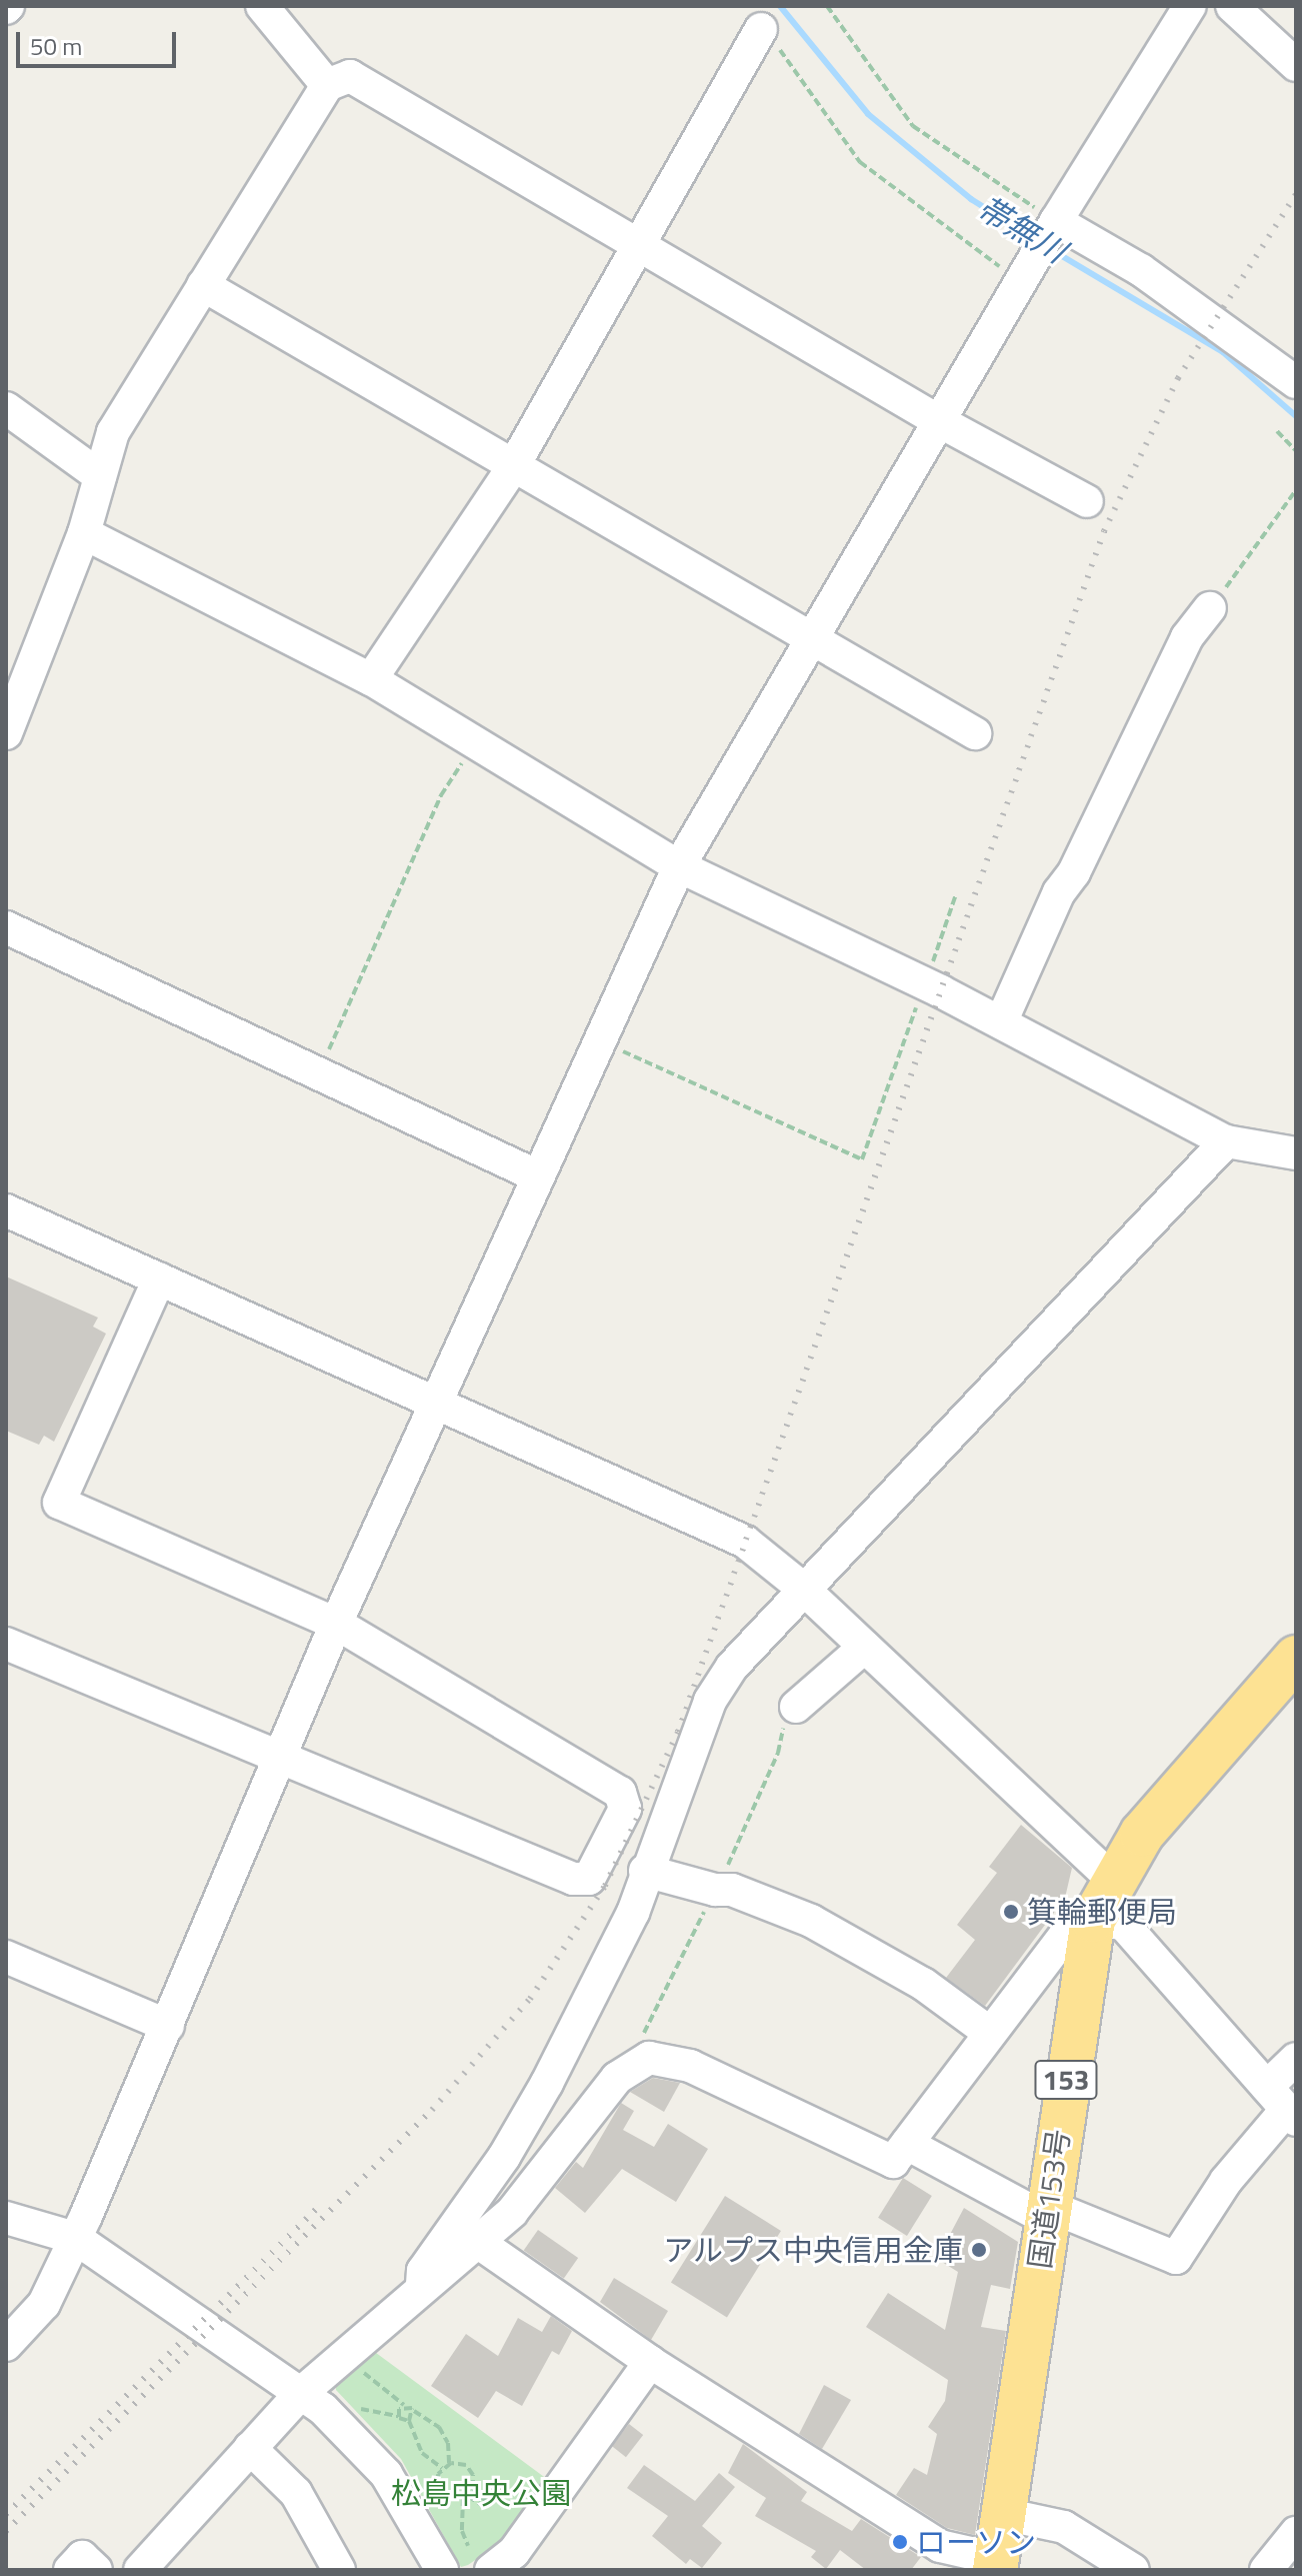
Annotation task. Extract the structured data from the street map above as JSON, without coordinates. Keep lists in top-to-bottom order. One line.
{"streets":{"highway":["153","国道153号"]},"water":["帯無川"],"parks":["松島中央公園"],"places":["箕輪郵便局","アルプス中央信用金庫","ローソン"],"scale_bar":"50 m"}
